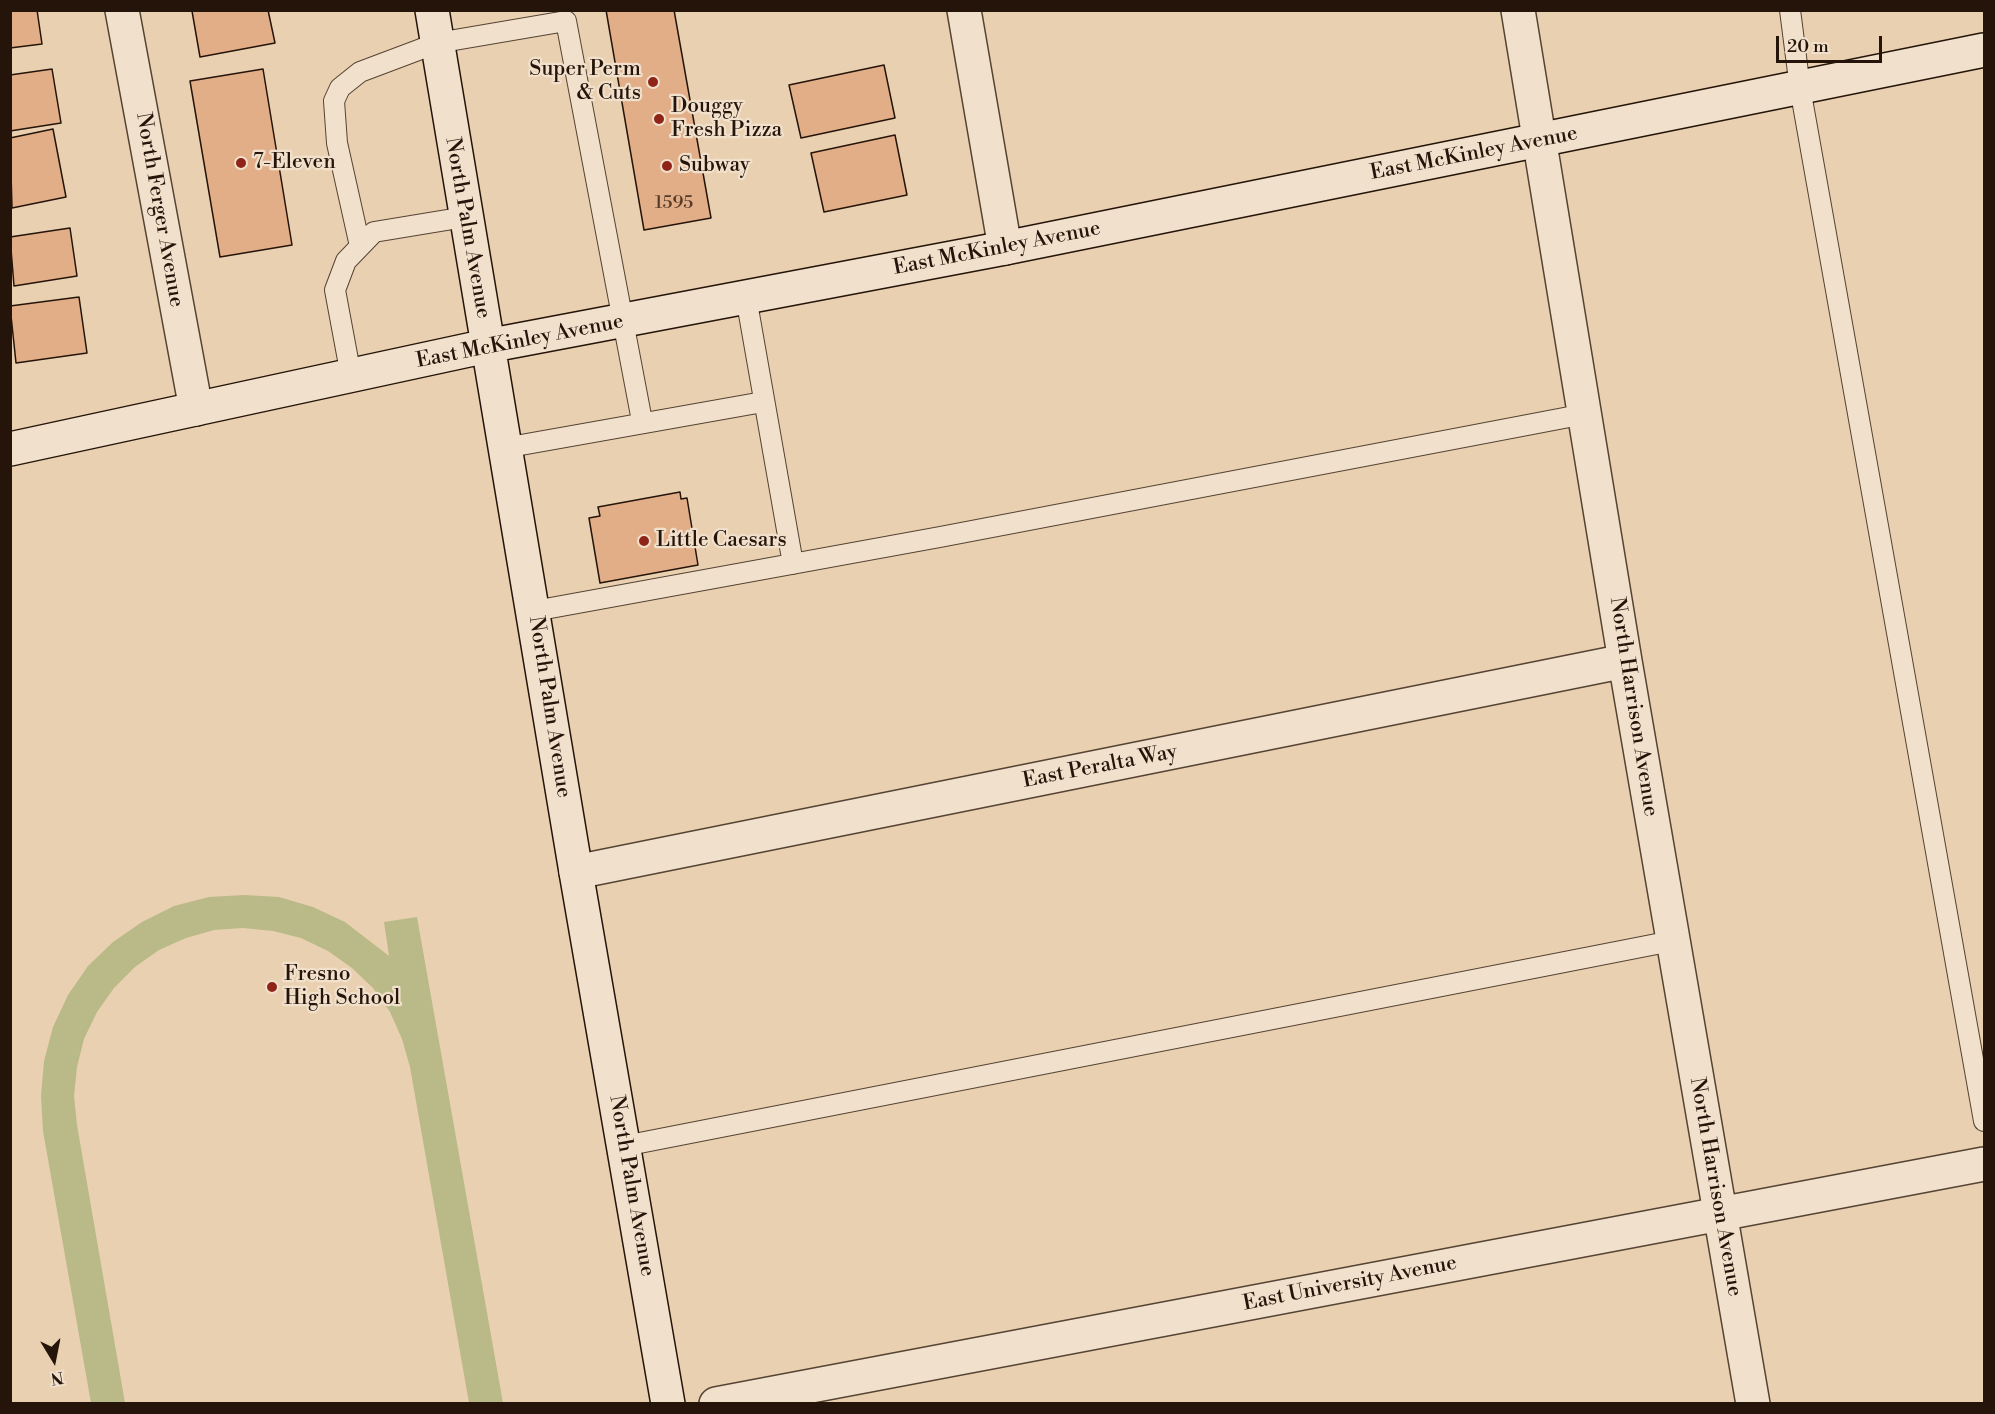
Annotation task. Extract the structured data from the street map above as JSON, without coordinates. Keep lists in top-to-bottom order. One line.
{"streets":{"street":["East McKinley Avenue","North Ferger Avenue","North Palm Avenue","North Harrison Avenue","East Peralta Way","East University Avenue"]},"crossings":[["East McKinley Avenue","North Ferger Avenue"],["East McKinley Avenue","North Palm Avenue"],["East McKinley Avenue","North Harrison Avenue"],["North Palm Avenue","East Peralta Way"],["North Harrison Avenue","East Peralta Way"],["North Harrison Avenue","East University Avenue"]],"places":["Super Perm & Cuts","Douggy Fresh Pizza","7-Eleven","Subway","Little Caesars","Fresno High School"],"house_numbers":["1595"],"scale_bar":"20 m","north":"bottom"}
